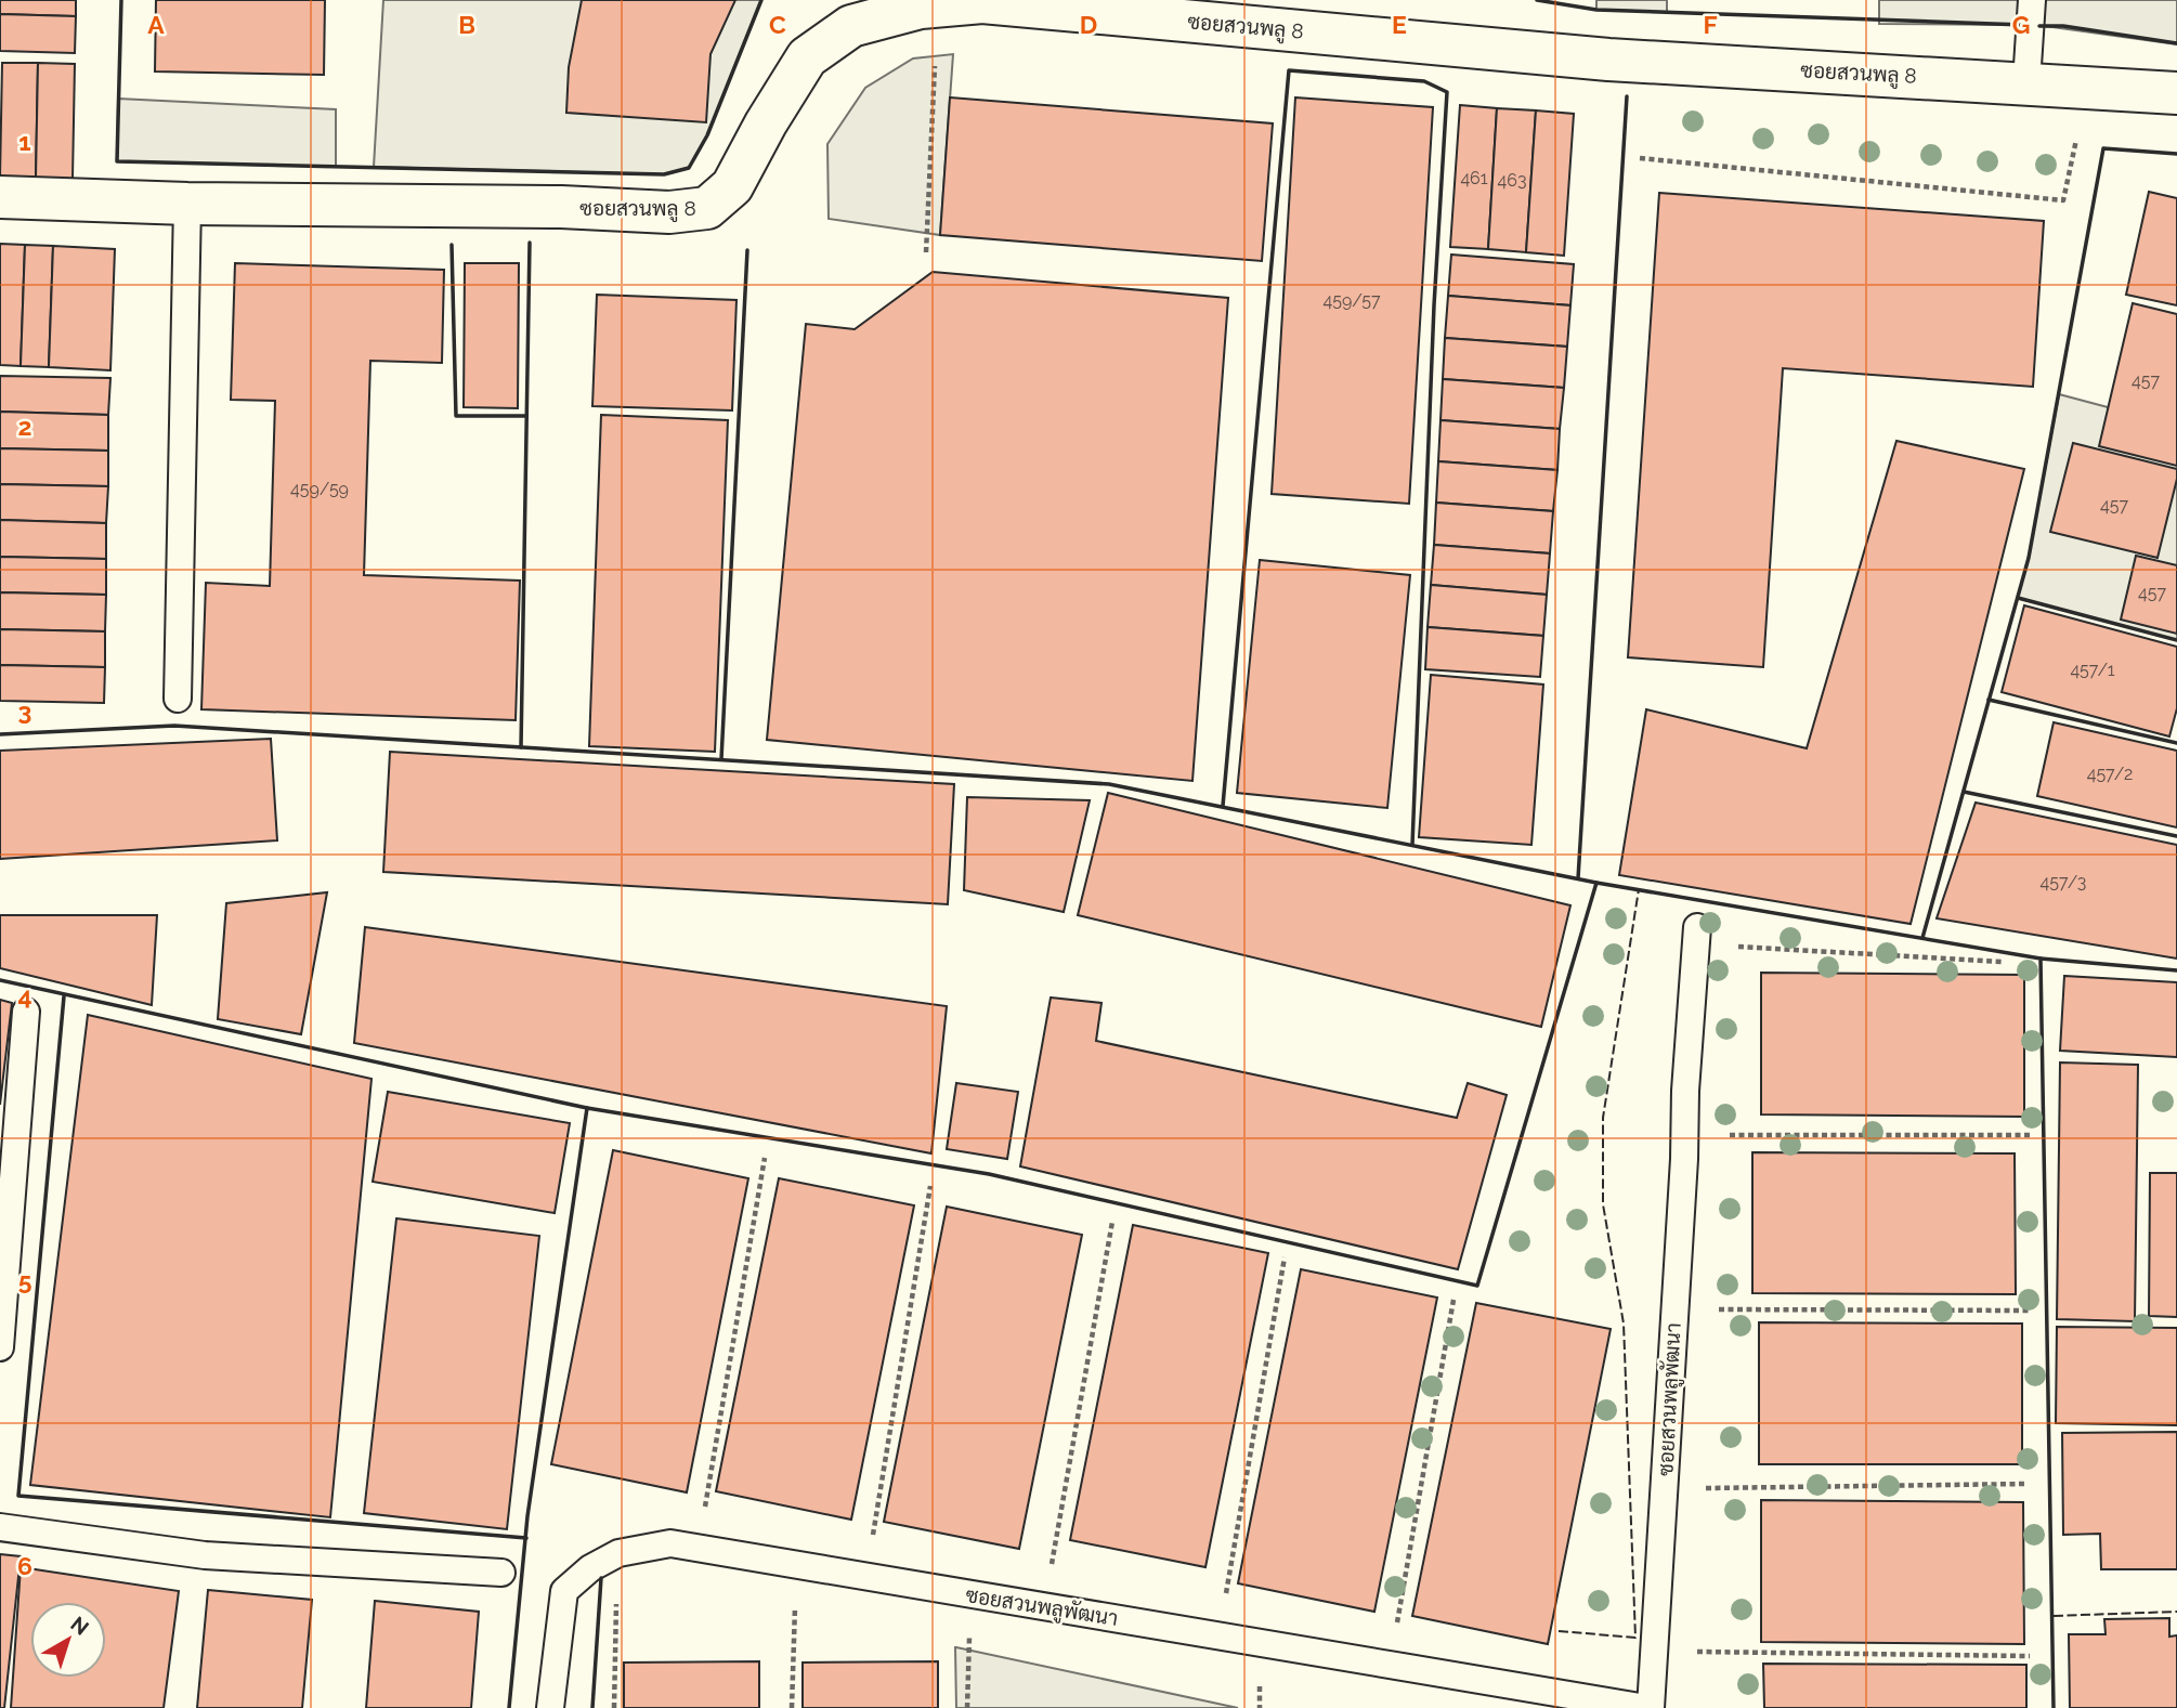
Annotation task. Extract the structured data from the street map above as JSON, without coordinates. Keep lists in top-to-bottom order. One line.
{"streets":{"street":["ซอยสวนพลู 8"],"lane":["ซอยสวนพลูพัฒนา"]},"house_numbers":["461","463","459/57","457","459/59","457","457","457/1","457/2","457/3"],"north":"top right","grid":{"columns":["A","B","C","D","E","F","G"],"rows":["1","2","3","4","5","6"]}}
